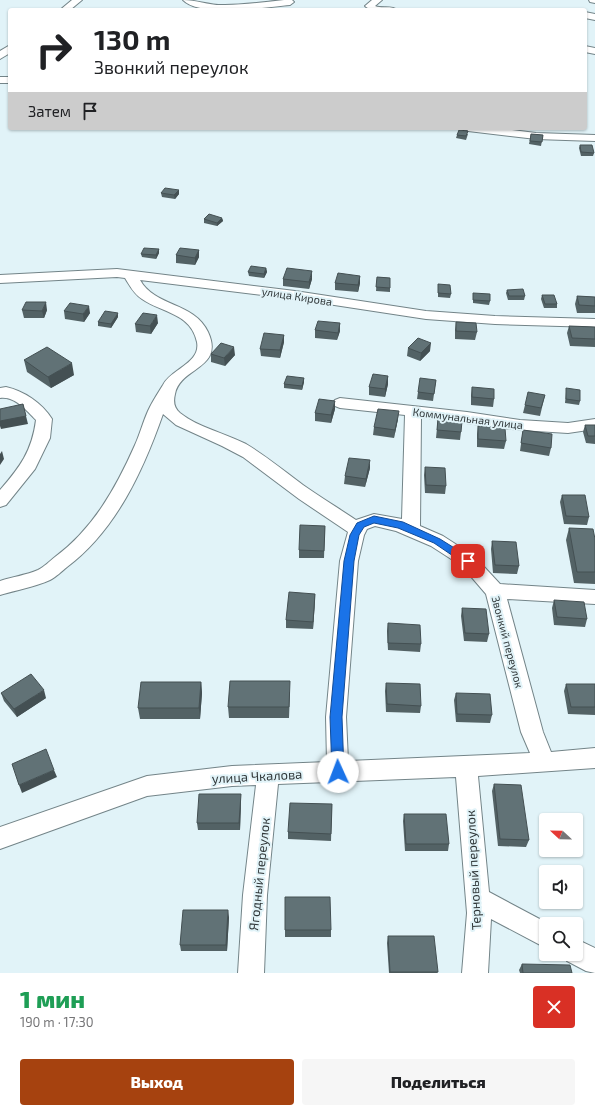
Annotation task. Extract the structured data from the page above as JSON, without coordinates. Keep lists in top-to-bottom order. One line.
{"streets":{"street":["улица Кирова","Коммунальная улица","Звонкий переулок","улица Чкалова","Терновый переулок","Ягодный переулок"]},"crossings":[["Звонкий переулок","улица Чкалова"],["улица Чкалова","Терновый переулок"],["улица Чкалова","Ягодный переулок"]],"north":"left","page":{"turn":["130 m","Звонкий переулок"],"then":"Затем","heading":["1 мин","190 m · 17:30"],"buttons":["Выход","Поделиться"]}}
